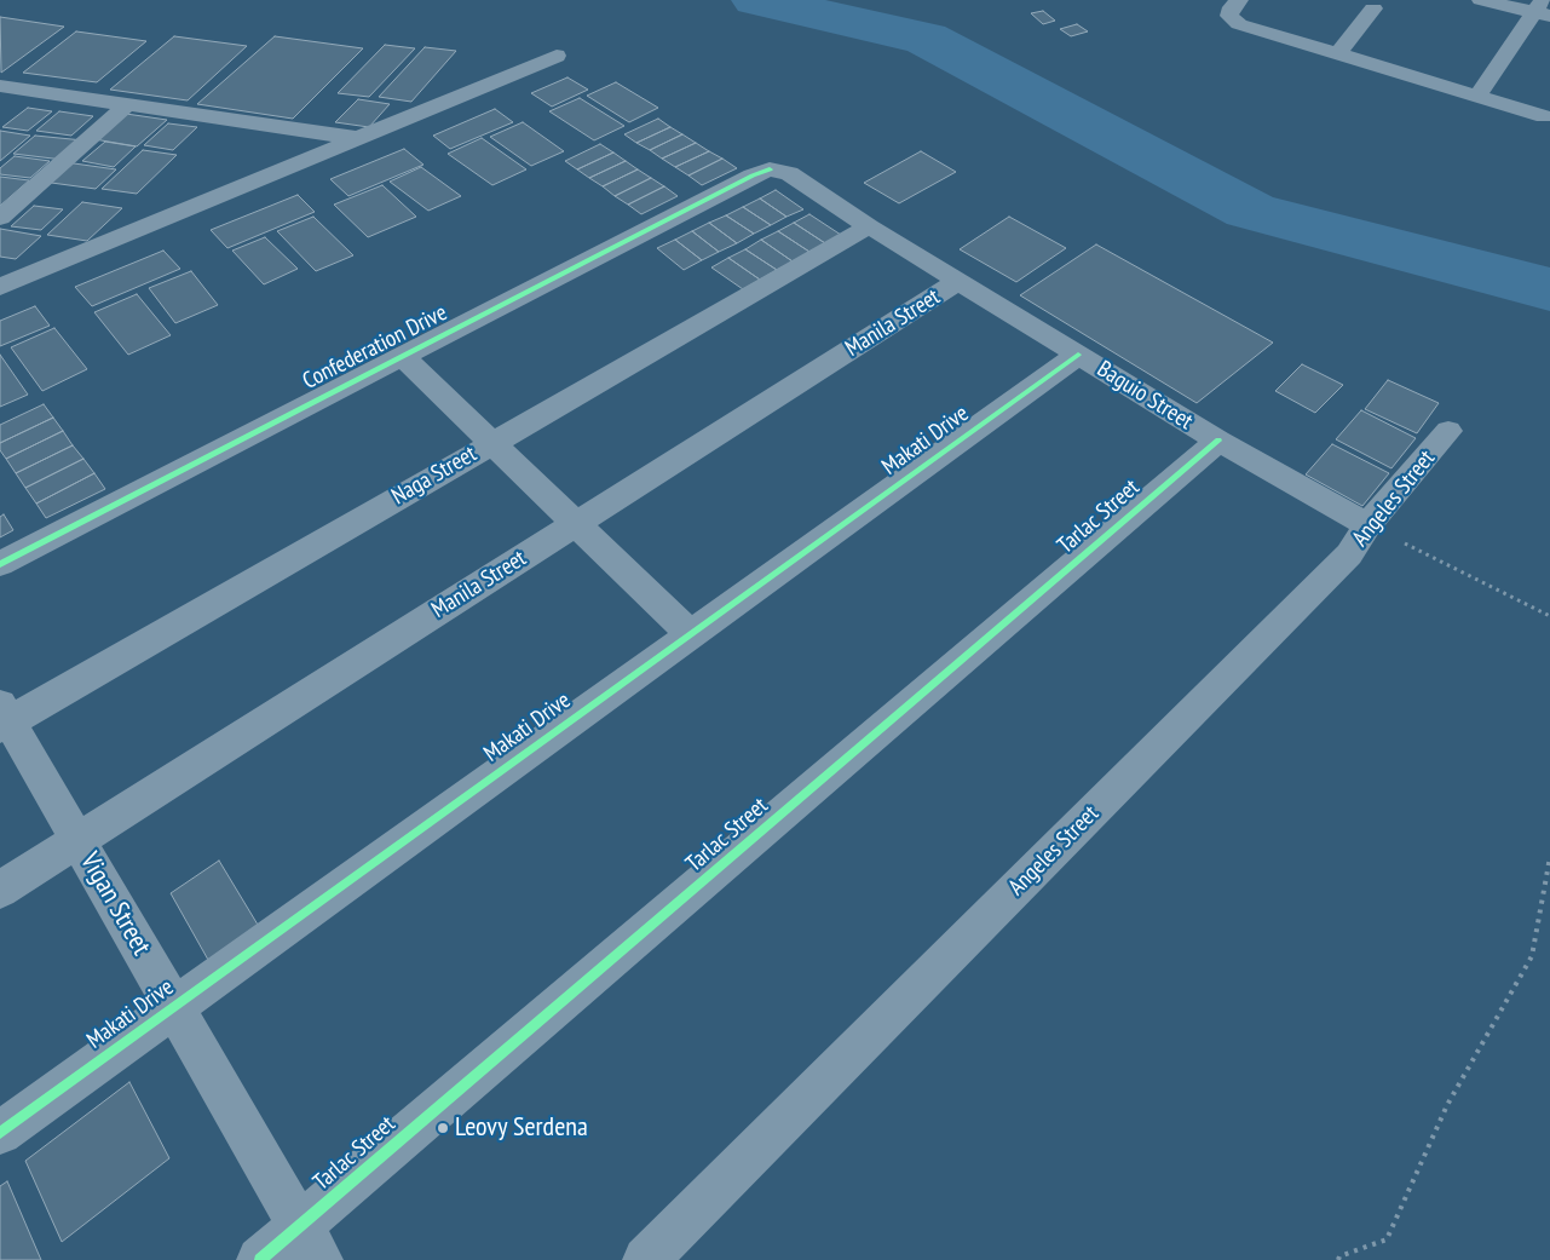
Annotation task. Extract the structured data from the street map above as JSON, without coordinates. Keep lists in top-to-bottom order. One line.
{"streets":{"street":["Manila Street","Confederation Drive","Baguio Street","Makati Drive","Naga Street","Angeles Street","Tarlac Street","Vigan Street"]},"crossings":[["Manila Street","Baguio Street"],["Manila Street","Vigan Street"],["Confederation Drive","Baguio Street"],["Baguio Street","Makati Drive"],["Baguio Street","Naga Street"],["Baguio Street","Angeles Street"],["Baguio Street","Tarlac Street"],["Makati Drive","Vigan Street"],["Naga Street","Vigan Street"],["Tarlac Street","Vigan Street"]],"places":["Leovy Serdena"]}
